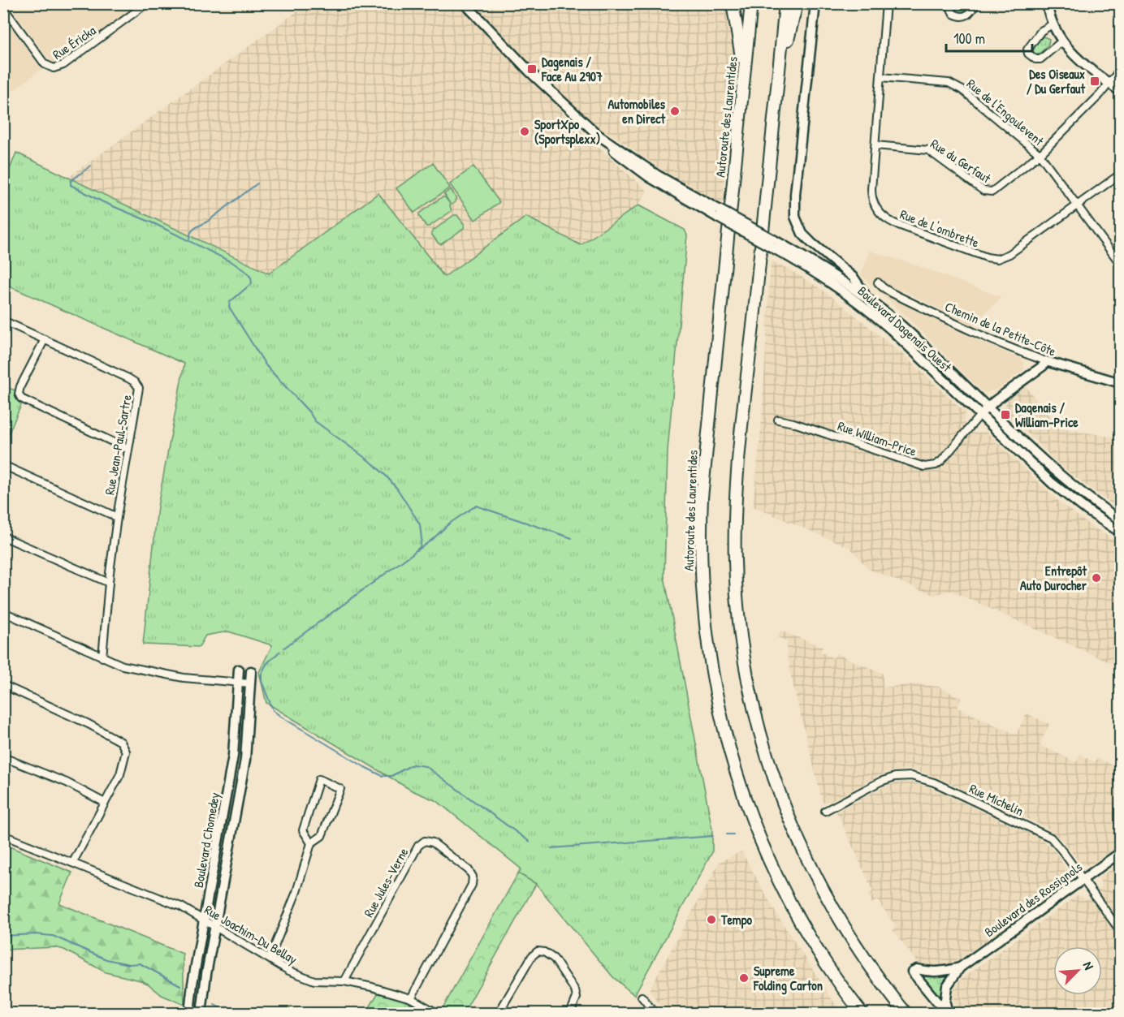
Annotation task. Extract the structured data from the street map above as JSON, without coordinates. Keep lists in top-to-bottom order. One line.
{"streets":{"highway":["Autoroute des Laurentides"],"main road":["Boulevard Dagenais Ouest","Chemin de la Petite-Côte","Rue William-Price","Boulevard Chomedey","Boulevard des Rossignols"],"street":["Rue Éricka","Rue de l'Engoulevent","Rue du Gerfaut","Rue de L'ombrette","Rue Jean-Paul-Sartre","Rue Michelin","Rue Jules-Verne","Rue Joachim-Du Bellay"]},"crossings":[["Rue de l'Engoulevent","Rue du Gerfaut"],["Rue de l'Engoulevent","Rue de L'ombrette"],["Rue du Gerfaut","Rue de L'ombrette"],["Boulevard Dagenais Ouest","Rue William-Price"],["Chemin de la Petite-Côte","Rue William-Price"],["Rue Michelin","Boulevard des Rossignols"],["Boulevard Chomedey","Rue Joachim-Du Bellay"],["Rue Jules-Verne","Rue Joachim-Du Bellay"]],"places":{"transit":["Dagenais / Face Au 2907","Des Oiseaux / Du Gerfaut","Dagenais / William-Price"],"other":["Automobiles en Direct","SportXpo (Sportsplexx)","Entrepôt Auto Durocher","Tempo","Supreme Folding Carton"]},"scale_bar":"100 m","north":"top right"}
